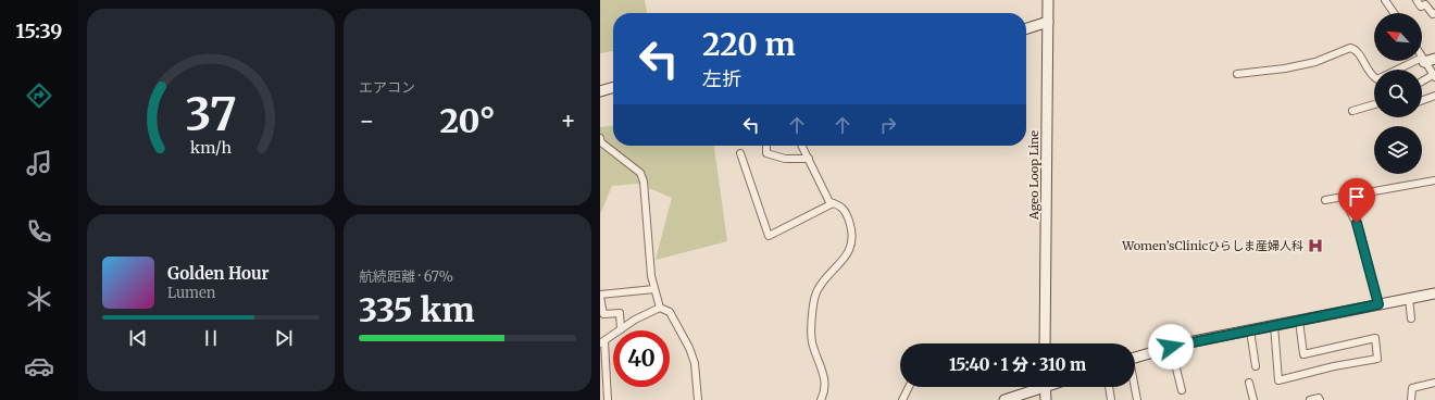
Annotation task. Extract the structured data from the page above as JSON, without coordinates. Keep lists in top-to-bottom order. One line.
{"streets":{"street":["Ageo Loop Line"]},"places":{"hospital":["Women’sClinicひらしま産婦人科"]},"north":"top left","page":{"tabs":"15:39","tile":["エアコン",["航続距離 · 67%","335 km"]],"turn":["220 m","左折"],"heat":["−","20°","+"],"song":["Golden Hour","Lumen"],"limit":"40","trip":"15:40 · 1 分 · 310 m","gauge":["37","km/h"]}}
